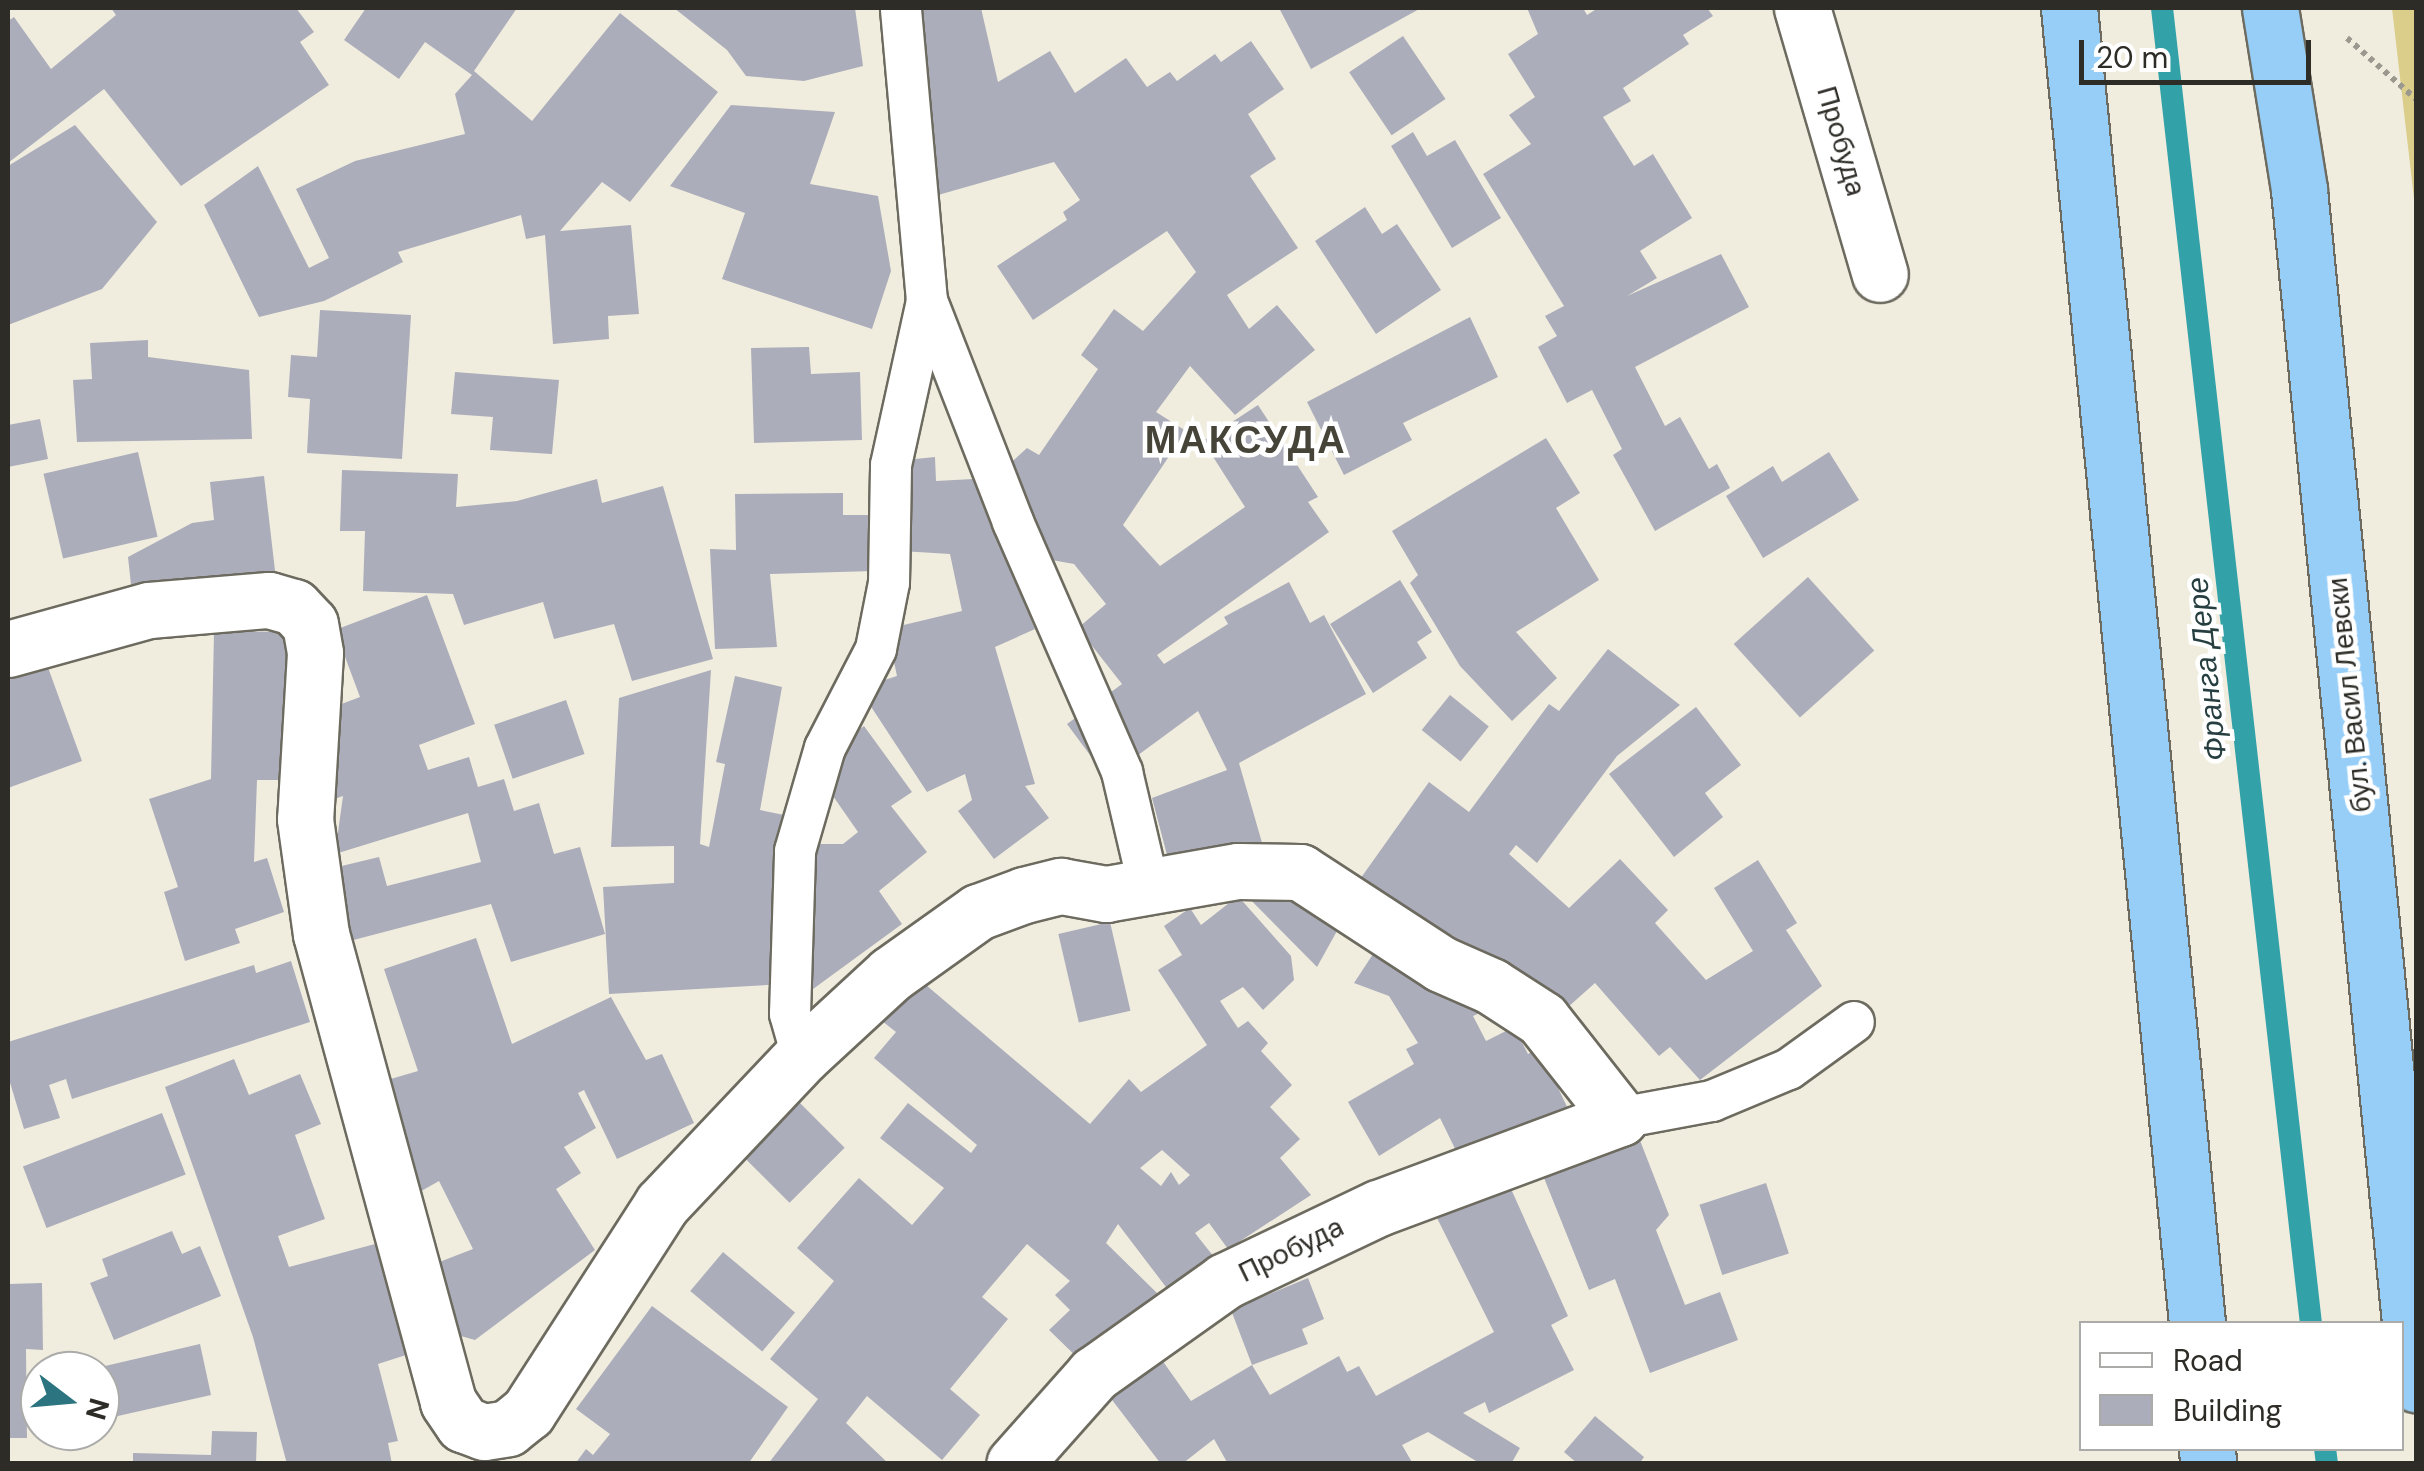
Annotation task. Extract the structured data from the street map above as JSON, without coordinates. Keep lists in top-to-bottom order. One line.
{"streets":{"highway":["бул. Васил Левски"],"street":["Прoбудa"]},"districts":["МАКСУДА"],"water":["Франга Дере"],"legend":["Road","Building"],"scale_bar":"20 m","north":"right"}
